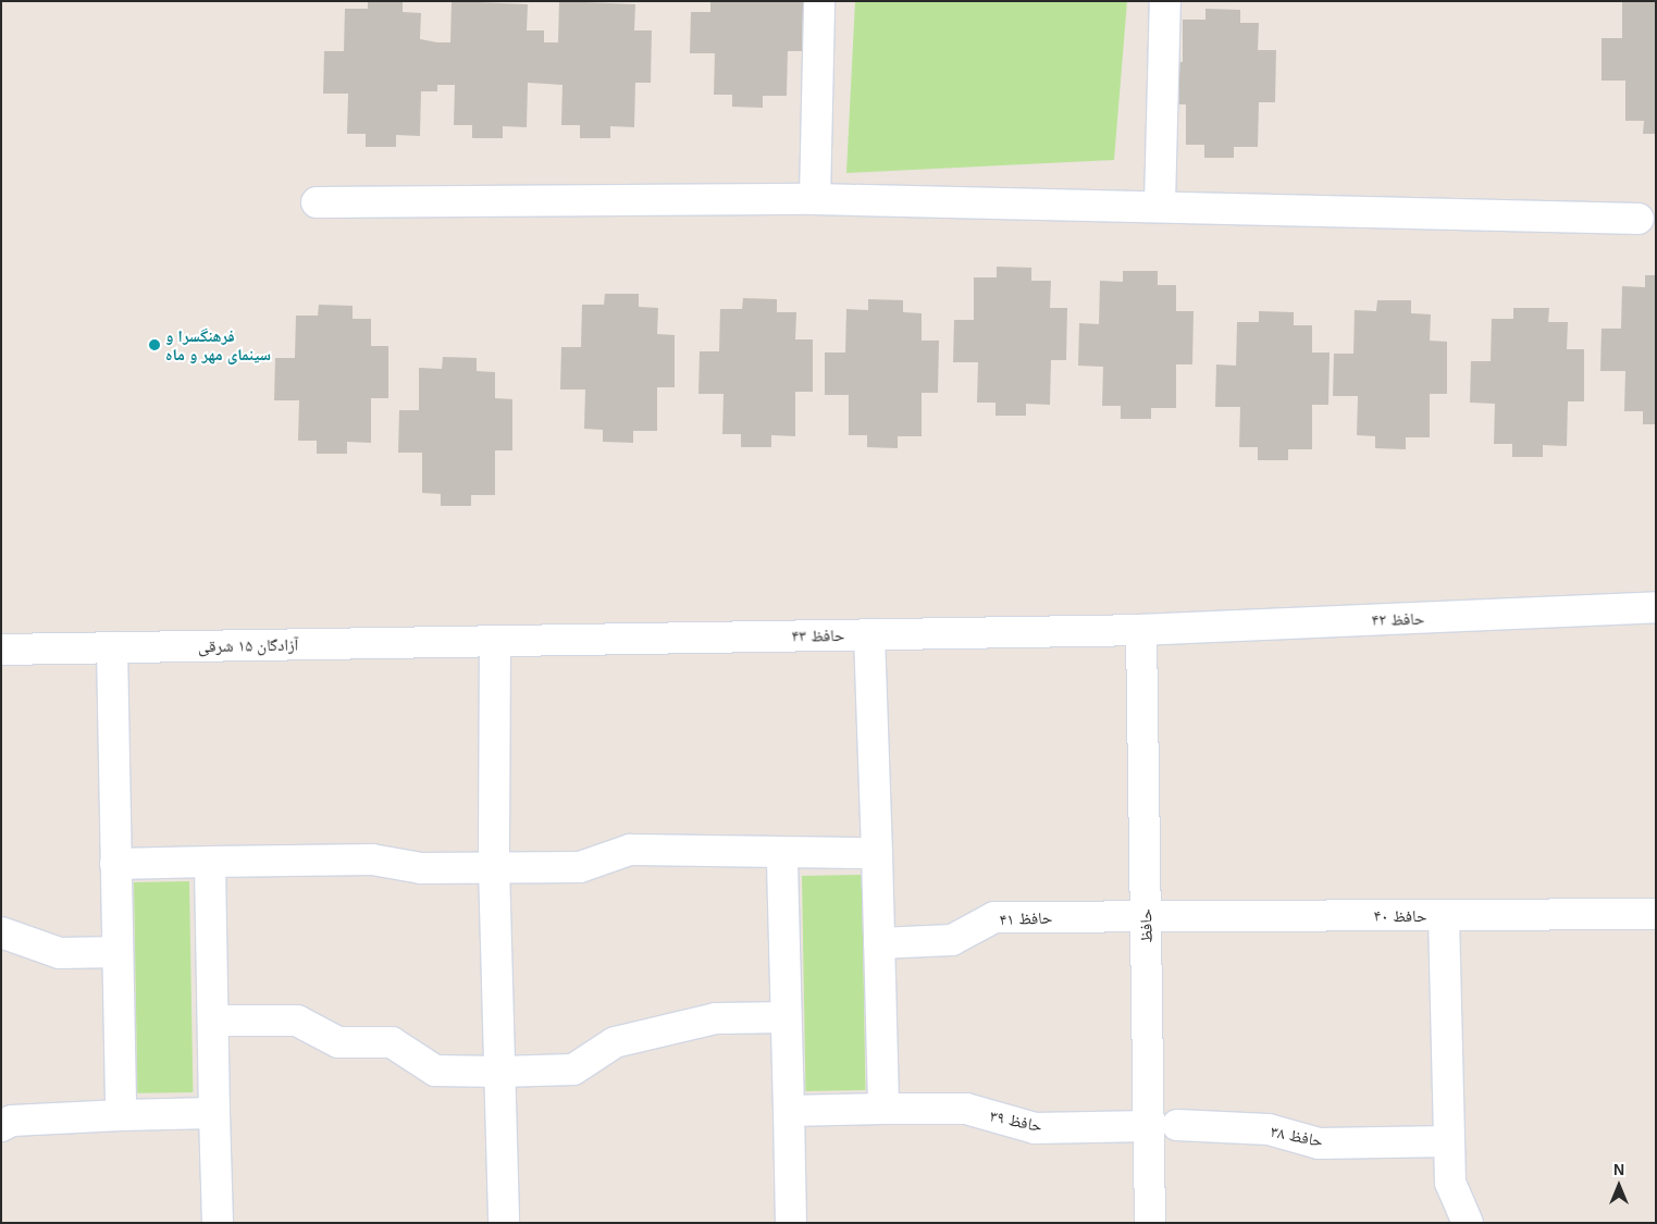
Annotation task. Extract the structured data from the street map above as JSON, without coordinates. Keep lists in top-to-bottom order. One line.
{"streets":{"street":["حافظ ۴۲","حافظ ۴۳","آزادگان ۱۵ شرقی","حافظ ۴۰","حافظ ۴۱","حافظ","حافظ ۳۹","حافظ ۳۸"]},"crossings":[["حافظ ۴۲","حافظ ۴۳"],["حافظ ۴۲","حافظ"],["حافظ ۴۳","آزادگان ۱۵ شرقی"],["حافظ ۴۳","حافظ"],["حافظ ۴۰","حافظ ۴۱"],["حافظ ۴۰","حافظ"],["حافظ ۴۱","حافظ"],["حافظ","حافظ ۳۹"],["حافظ","حافظ ۳۸"],["حافظ ۳۹","حافظ ۳۸"]],"places":["فرهنگسرا و سینمای مهر و ماه"],"north":"top"}
